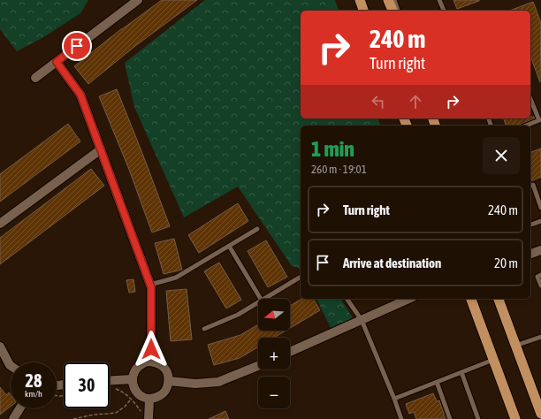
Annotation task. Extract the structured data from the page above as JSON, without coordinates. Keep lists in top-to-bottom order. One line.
{"north":"left","page":{"turn":["240 m","Turn right"],"heading":["1 min","260 m · 19:01"],"list":[{"name":"Turn right","value":"240 m"},{"name":"Arrive at destination","value":"20 m"}],"map_buttons":["+","−"],"speed":"28 km/h","limit":"30"}}
